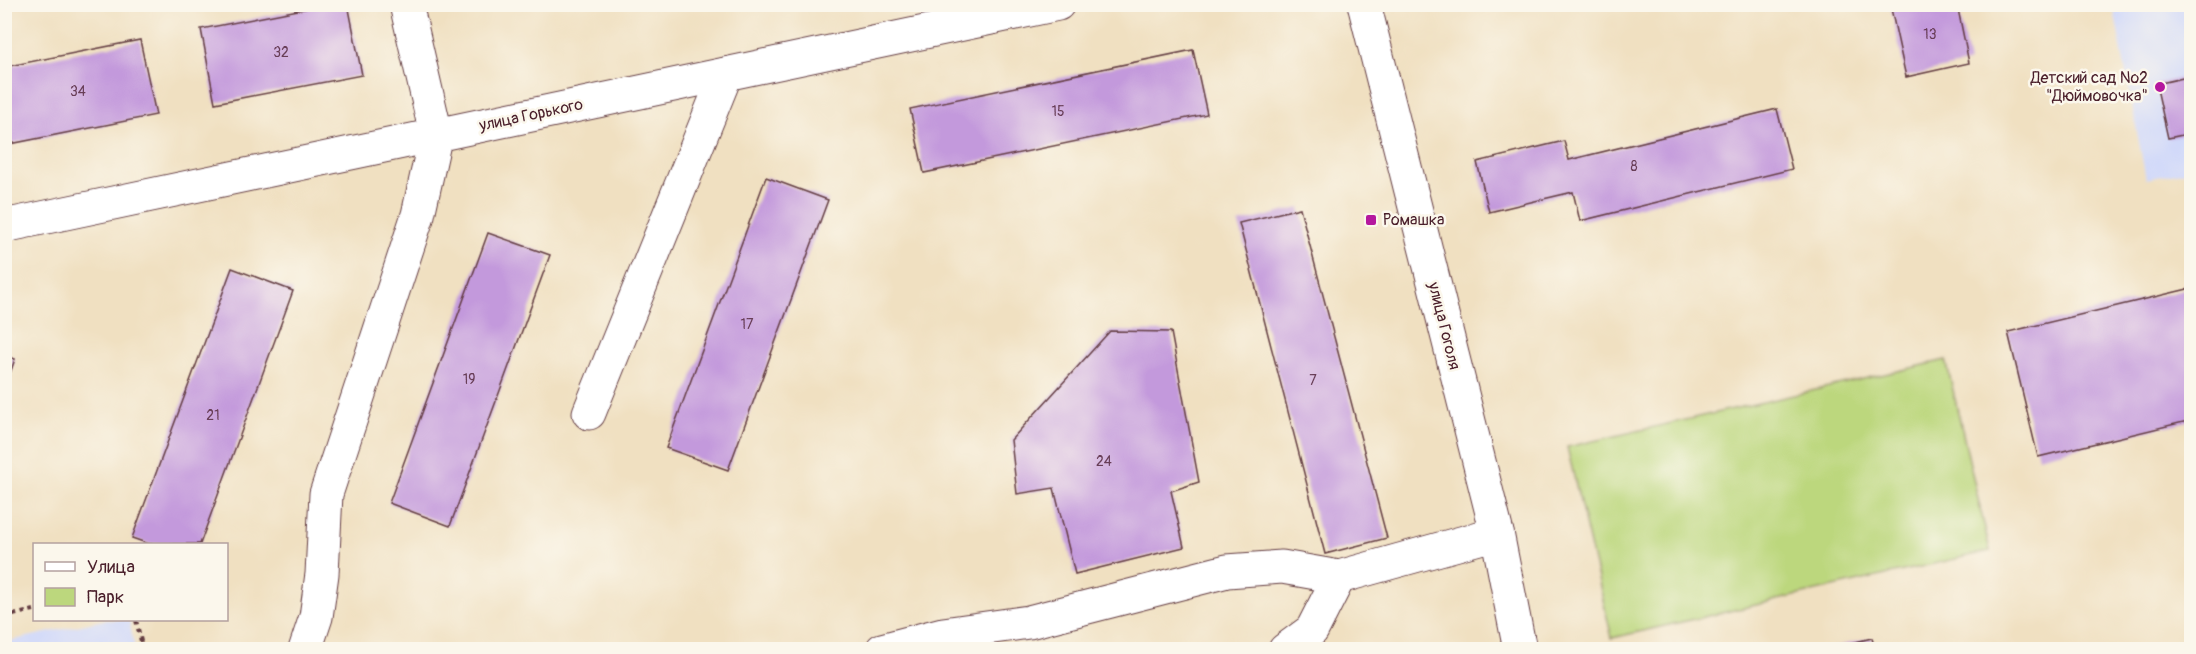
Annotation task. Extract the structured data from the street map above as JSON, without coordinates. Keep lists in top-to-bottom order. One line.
{"streets":{"street":["улица Горького","улица Гоголя"]},"places":{"other":["Детский сад №2 \"Дюймовочка\""],"transit":["Ромашка"]},"house_numbers":["13","32","34","15","8","17","19","7","21","24"],"legend":["Улица","Парк"]}
